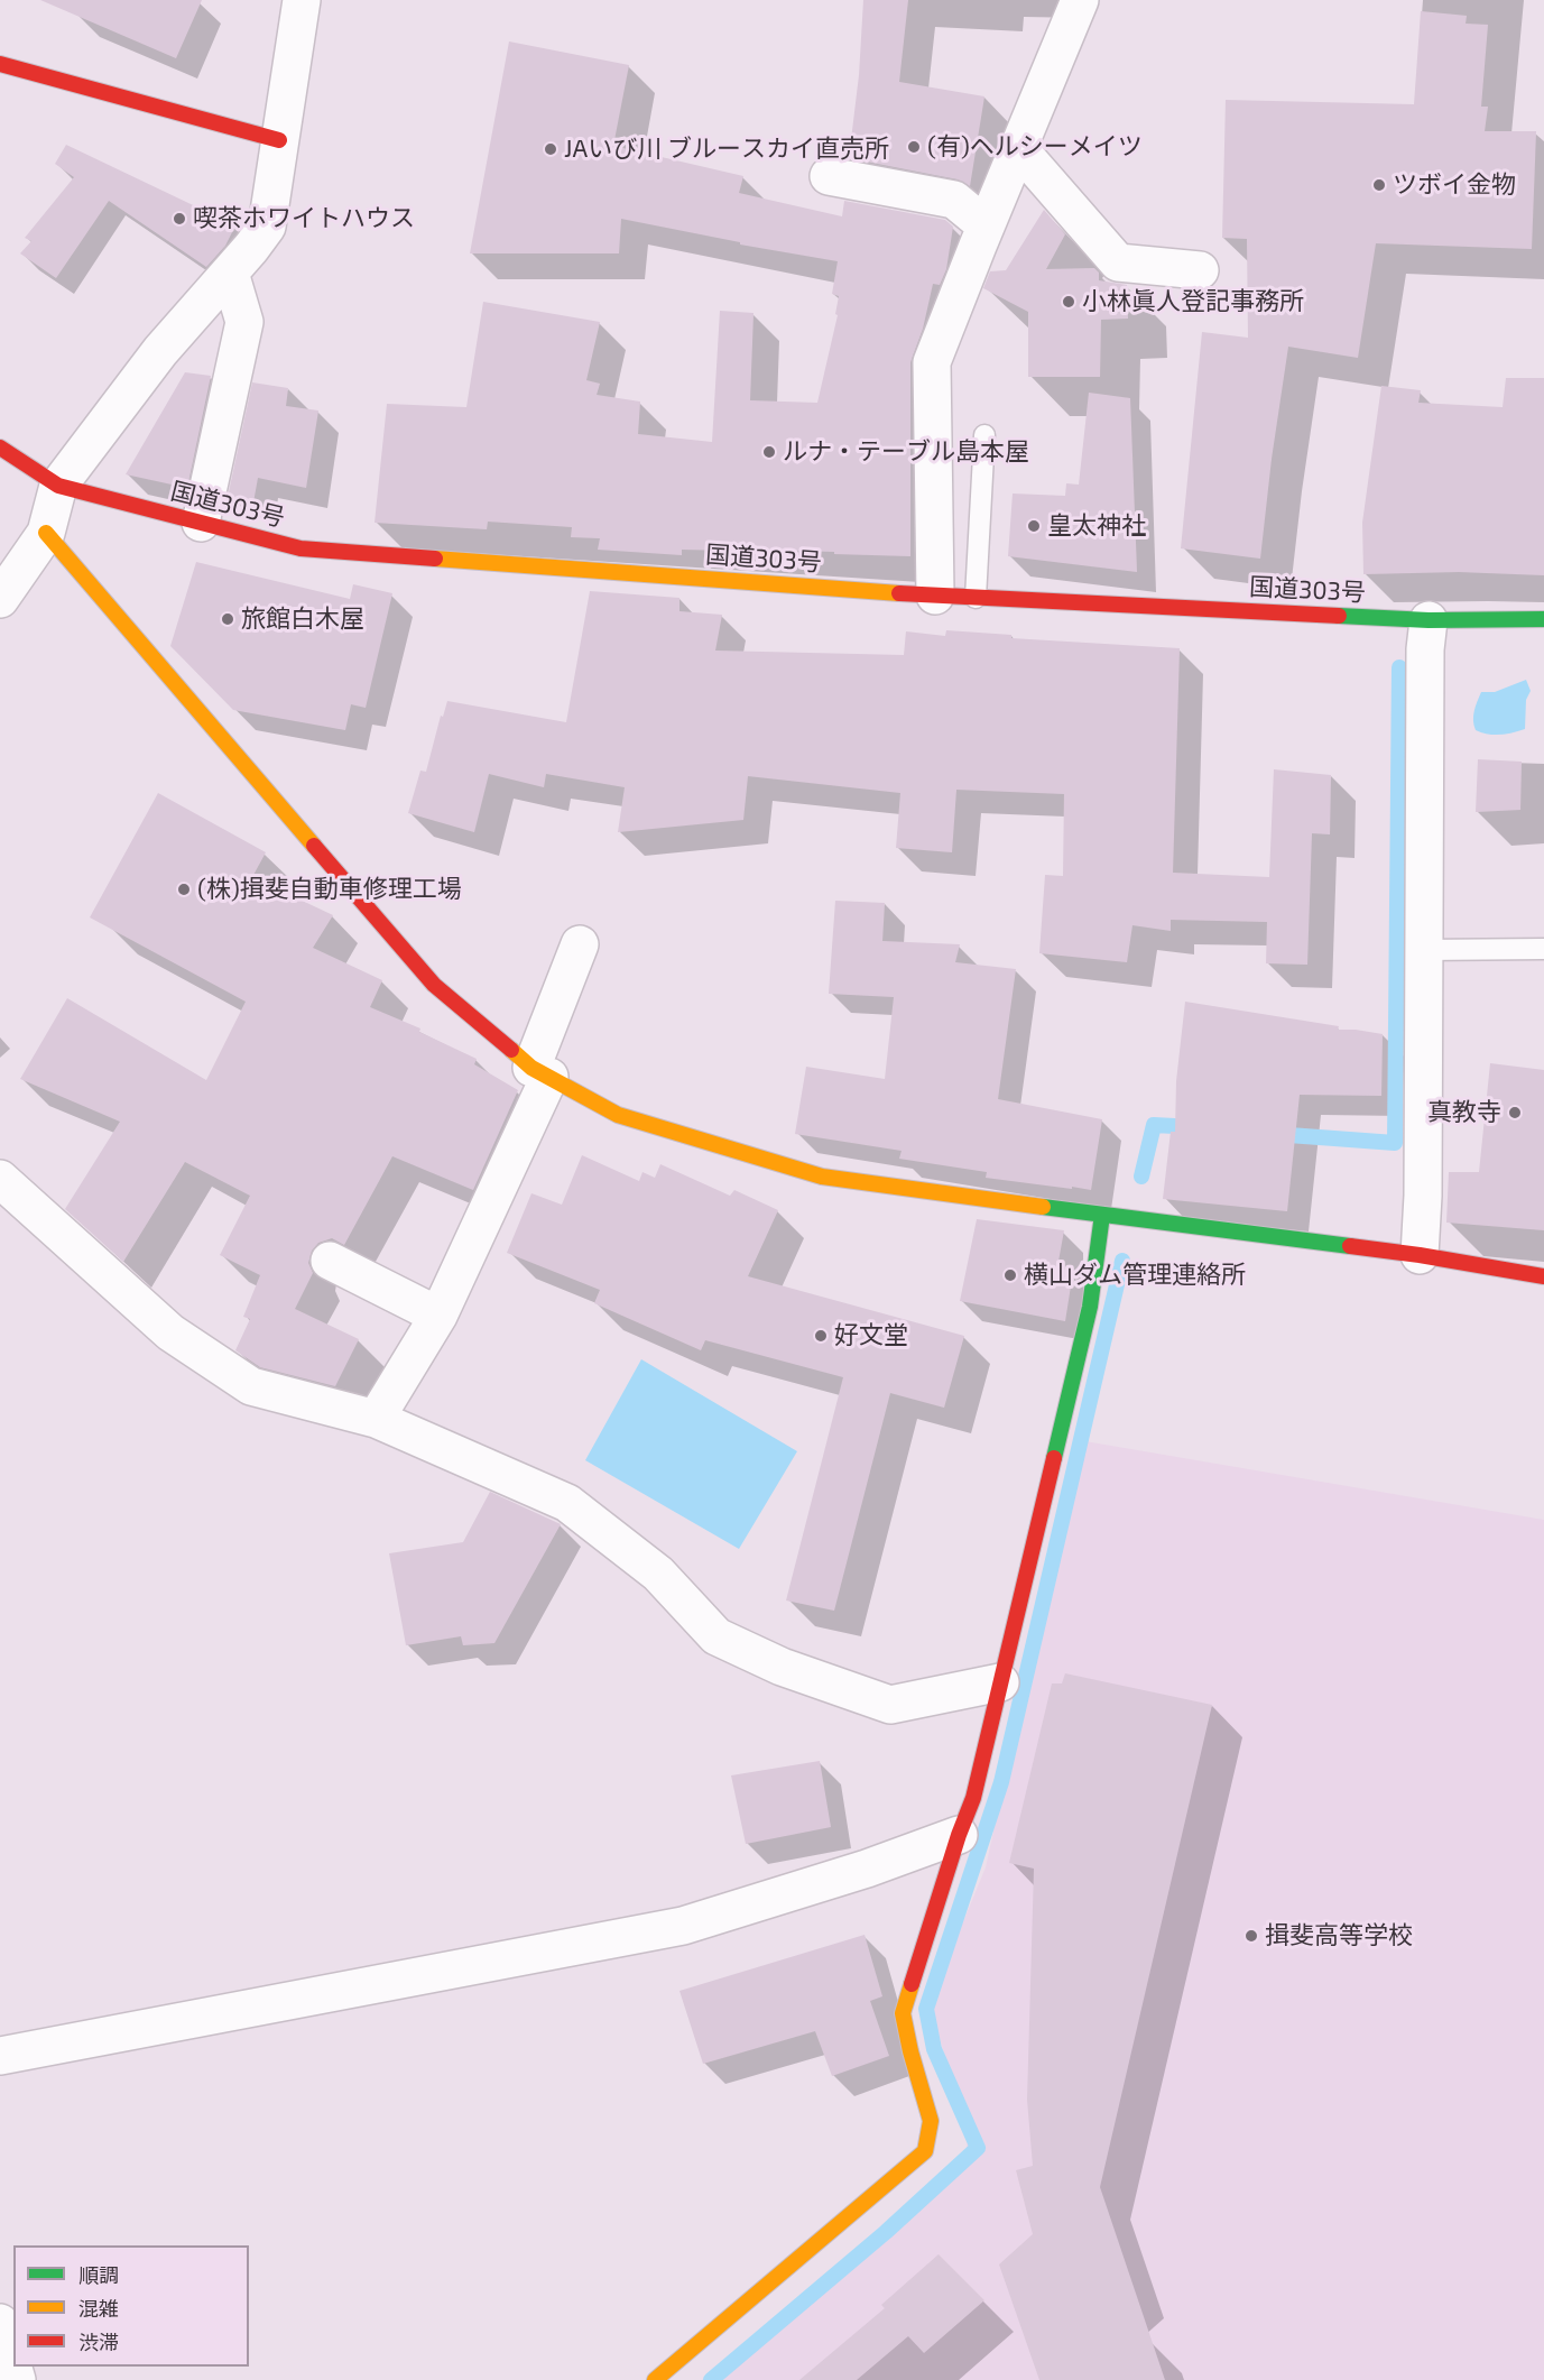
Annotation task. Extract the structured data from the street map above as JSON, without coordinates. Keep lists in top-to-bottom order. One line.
{"streets":{"main road":["国道303号"]},"places":["(有)ヘルシーメイツ","JAいび川 ブルースカイ直売所","ツボイ金物","喫茶ホワイトハウス","小林眞人登記事務所","ルナ・テーブル島本屋","皇太神社","旅館白木屋","(株)揖斐自動車修理工場","真教寺","横山ダム管理連絡所","好文堂","揖斐高等学校"],"legend":["順調","混雑","渋滞"]}
